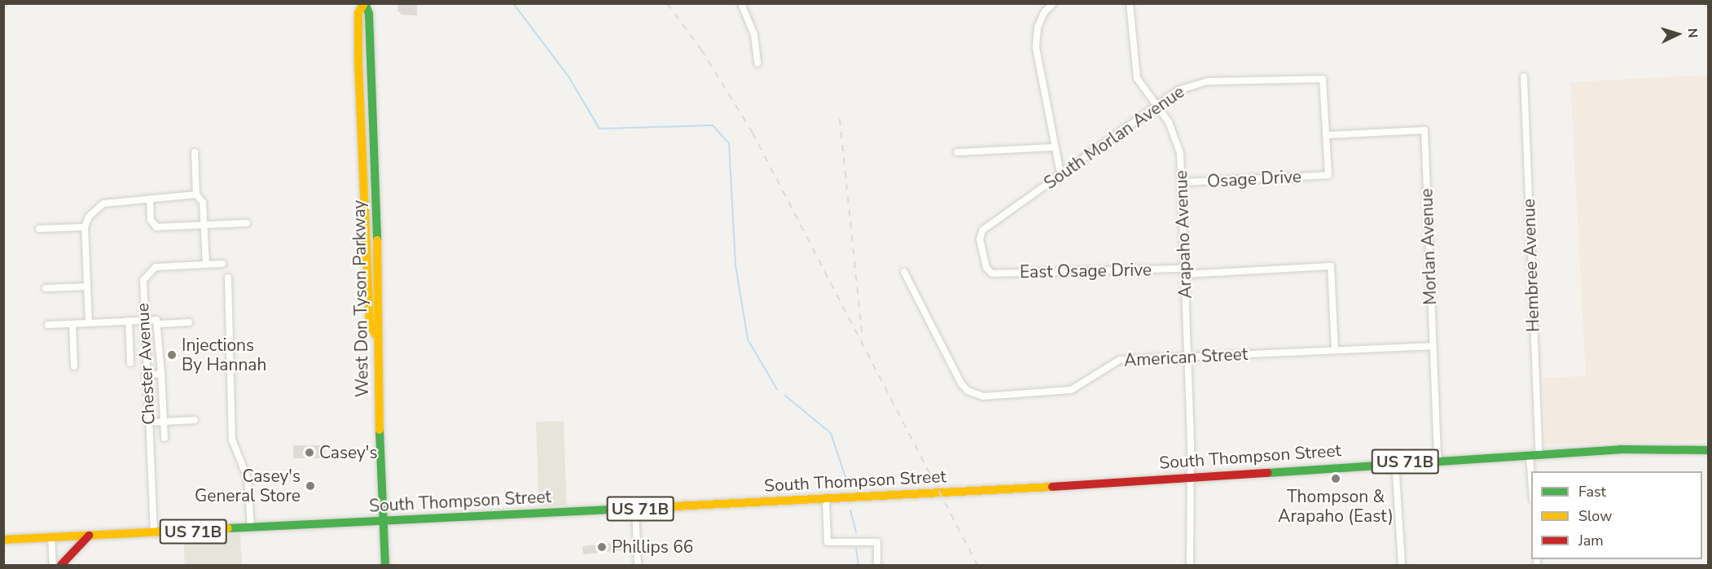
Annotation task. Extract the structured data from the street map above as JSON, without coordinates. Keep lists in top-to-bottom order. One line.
{"streets":{"main road":["West Don Tyson Parkway","South Thompson Street","US 71B"],"street":["South Morlan Avenue","Osage Drive","Arapaho Avenue","Morlan Avenue","Hembree Avenue","East Osage Drive","American Street","Chester Avenue"]},"crossings":[["South Morlan Avenue","Osage Drive"],["South Morlan Avenue","Arapaho Avenue"],["South Morlan Avenue","Morlan Avenue"],["South Morlan Avenue","East Osage Drive"],["Osage Drive","Arapaho Avenue"],["Osage Drive","Morlan Avenue"],["Arapaho Avenue","East Osage Drive"],["Arapaho Avenue","American Street"],["Arapaho Avenue","South Thompson Street"],["Morlan Avenue","American Street"],["Morlan Avenue","South Thompson Street"],["Hembree Avenue","South Thompson Street"],["East Osage Drive","American Street"],["West Don Tyson Parkway","South Thompson Street"],["Chester Avenue","South Thompson Street"]],"places":["Injections By Hannah","Casey's","Thompson & Arapaho (East)","Casey's General Store","Phillips 66"],"legend":["Fast","Slow","Jam"],"north":"right"}
